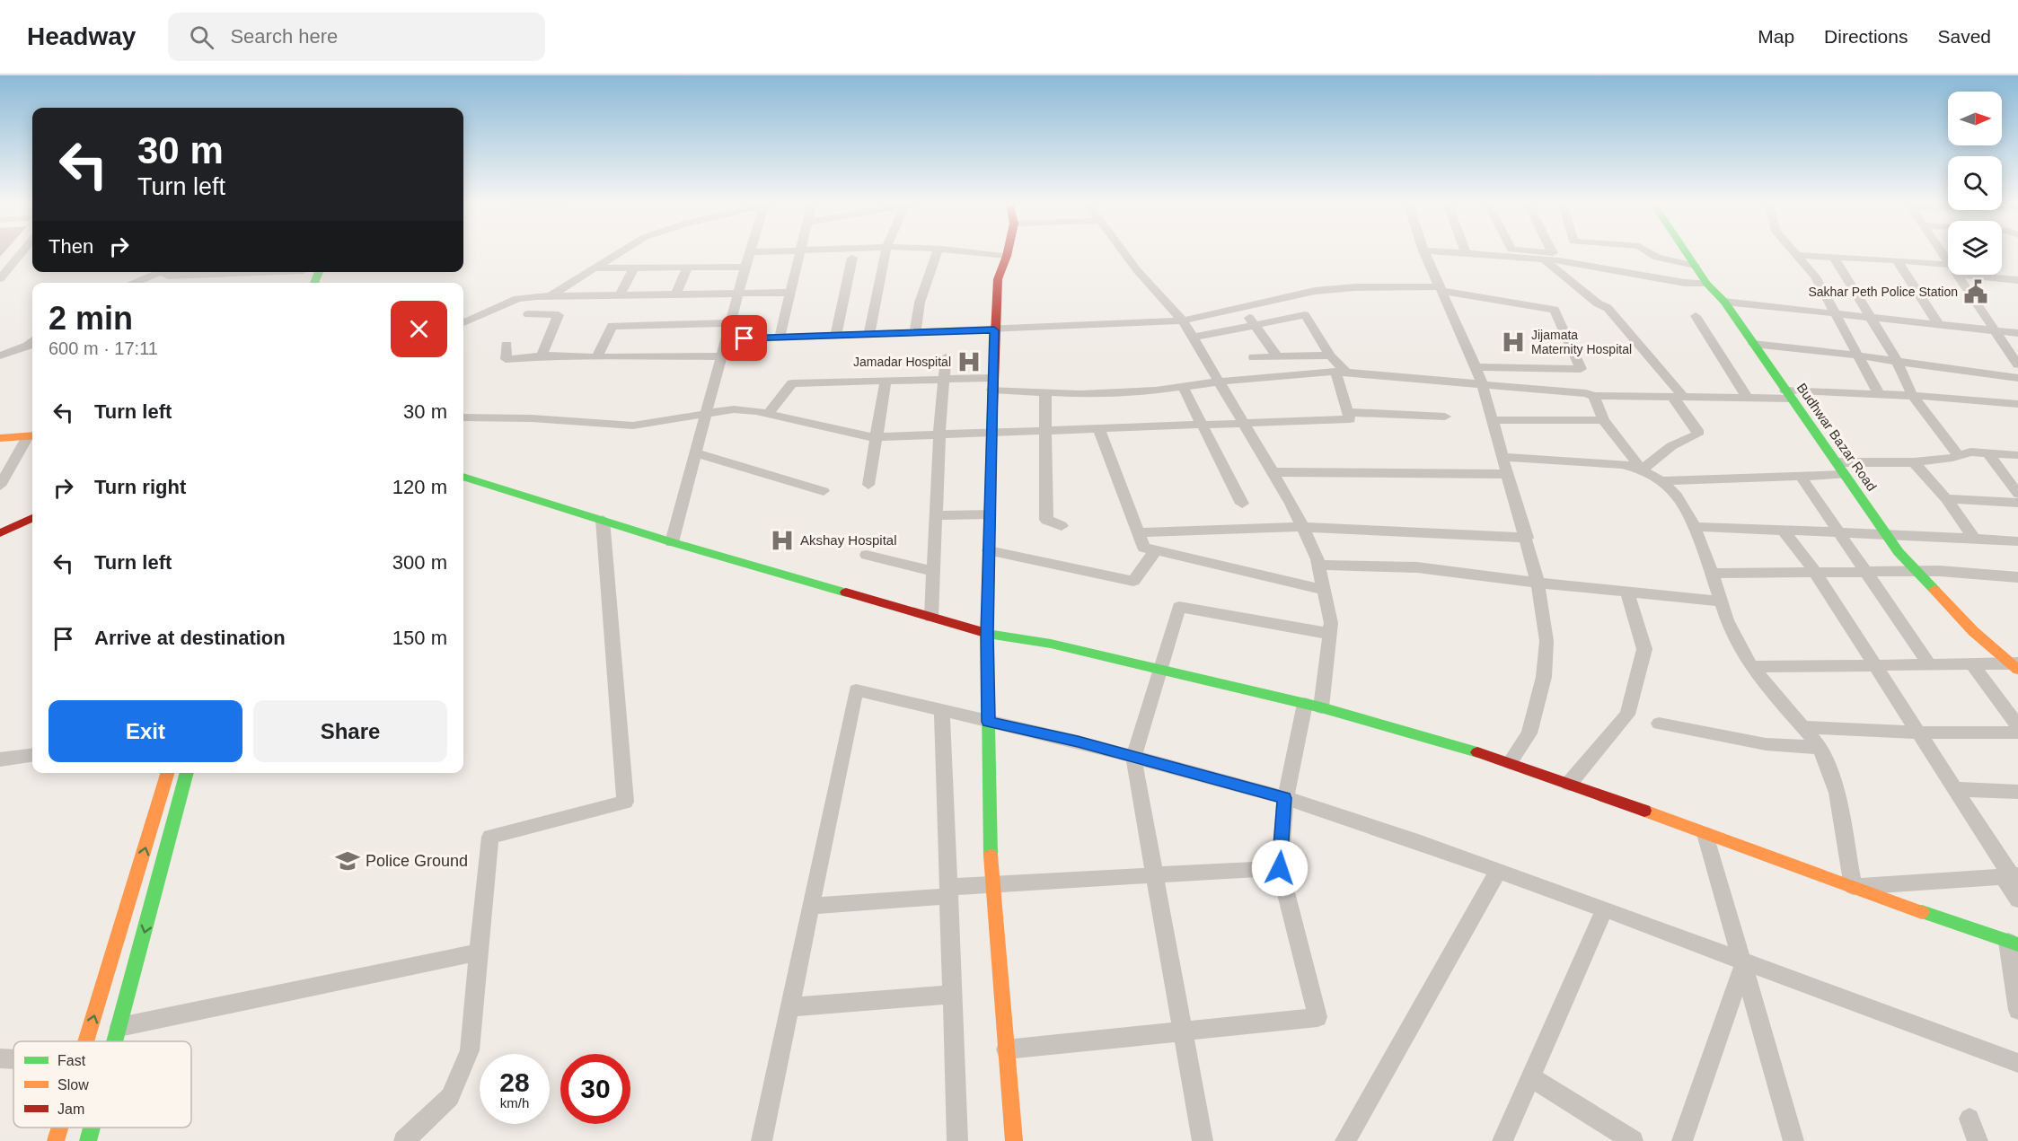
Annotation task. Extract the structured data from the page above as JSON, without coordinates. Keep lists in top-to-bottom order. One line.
{"streets":{"main road":["Budhwar Bazar Road"]},"places":{"public building":["Sakhar Peth Police Station"],"hospital":["Jijamata Maternity Hospital","Jamadar Hospital","Akshay Hospital"],"school or university":["Police Ground"]},"legend":["Fast","Slow","Jam"],"north":"right","page":{"header":"Headway","search":"Search here","nav":["Map","Directions","Saved"],"turn":["30 m","Turn left"],"then":"Then","heading":["2 min","600 m · 17:11"],"list":[{"name":"Turn left","value":"30 m"},{"name":"Turn right","value":"120 m"},{"name":"Turn left","value":"300 m"},{"name":"Arrive at destination","value":"150 m"}],"buttons":["Exit","Share"],"speed":"28 km/h","limit":"30"}}
